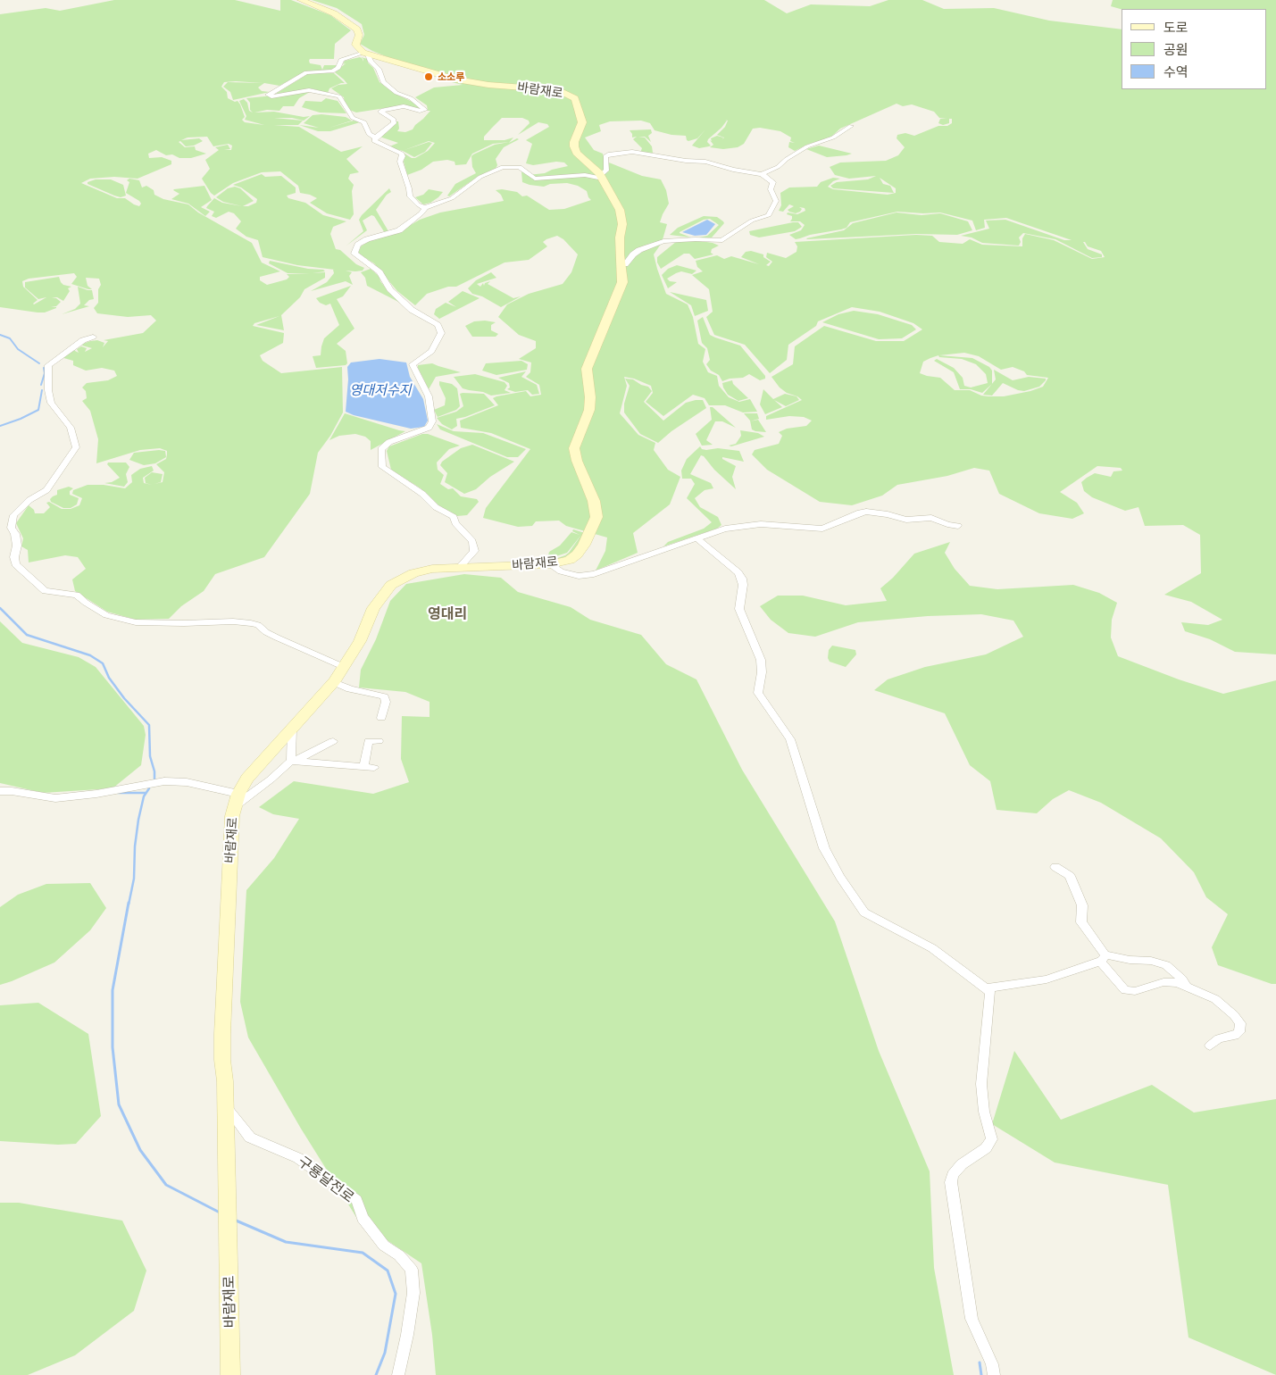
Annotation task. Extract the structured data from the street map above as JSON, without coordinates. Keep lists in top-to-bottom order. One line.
{"streets":{"street":["바람재로","구룡달전로"]},"crossings":[["바람재로","구룡달전로"]],"districts":["영대리"],"water":["영대저수지"],"places":["소소루"],"legend":["도로","공원","수역"]}
